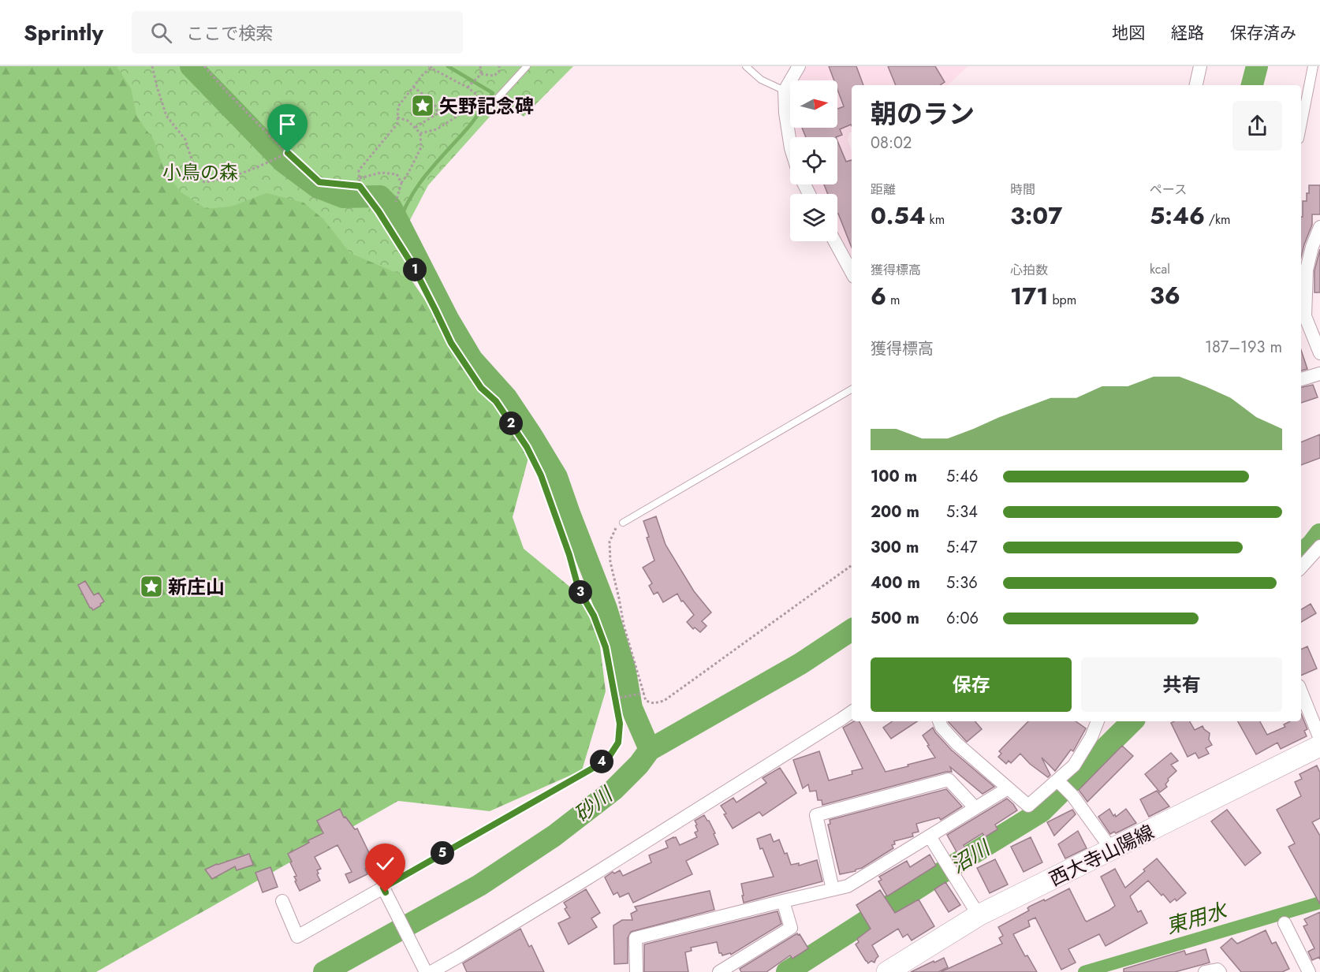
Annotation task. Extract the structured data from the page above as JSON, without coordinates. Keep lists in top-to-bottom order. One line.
{"streets":{"main road":["西大寺山陽線"]},"water":["砂川","沼川","東用水"],"parks":["小鳥の森"],"places":{"place":["矢野記念碑","新庄山"]},"north":"right","page":{"header":"Sprintly","search":"ここで検索","nav":["地図","経路","保存済み"],"heading":["朝のラン","08:02"],"stats":[["距離","0.54 km"],["時間","3:07"],["ペース","5:46 /km"],["獲得標高","6 m"],["心拍数","171 bpm"],["kcal","36"]],"pins":["1","2","3","4","5"],"chart":["獲得標高","187–193 m"],"list":[{"name":"100 m","note":"5:46"},{"name":"200 m","note":"5:34"},{"name":"300 m","note":"5:47"},{"name":"400 m","note":"5:36"},{"name":"500 m","note":"6:06"}],"buttons":["保存","共有"]}}
